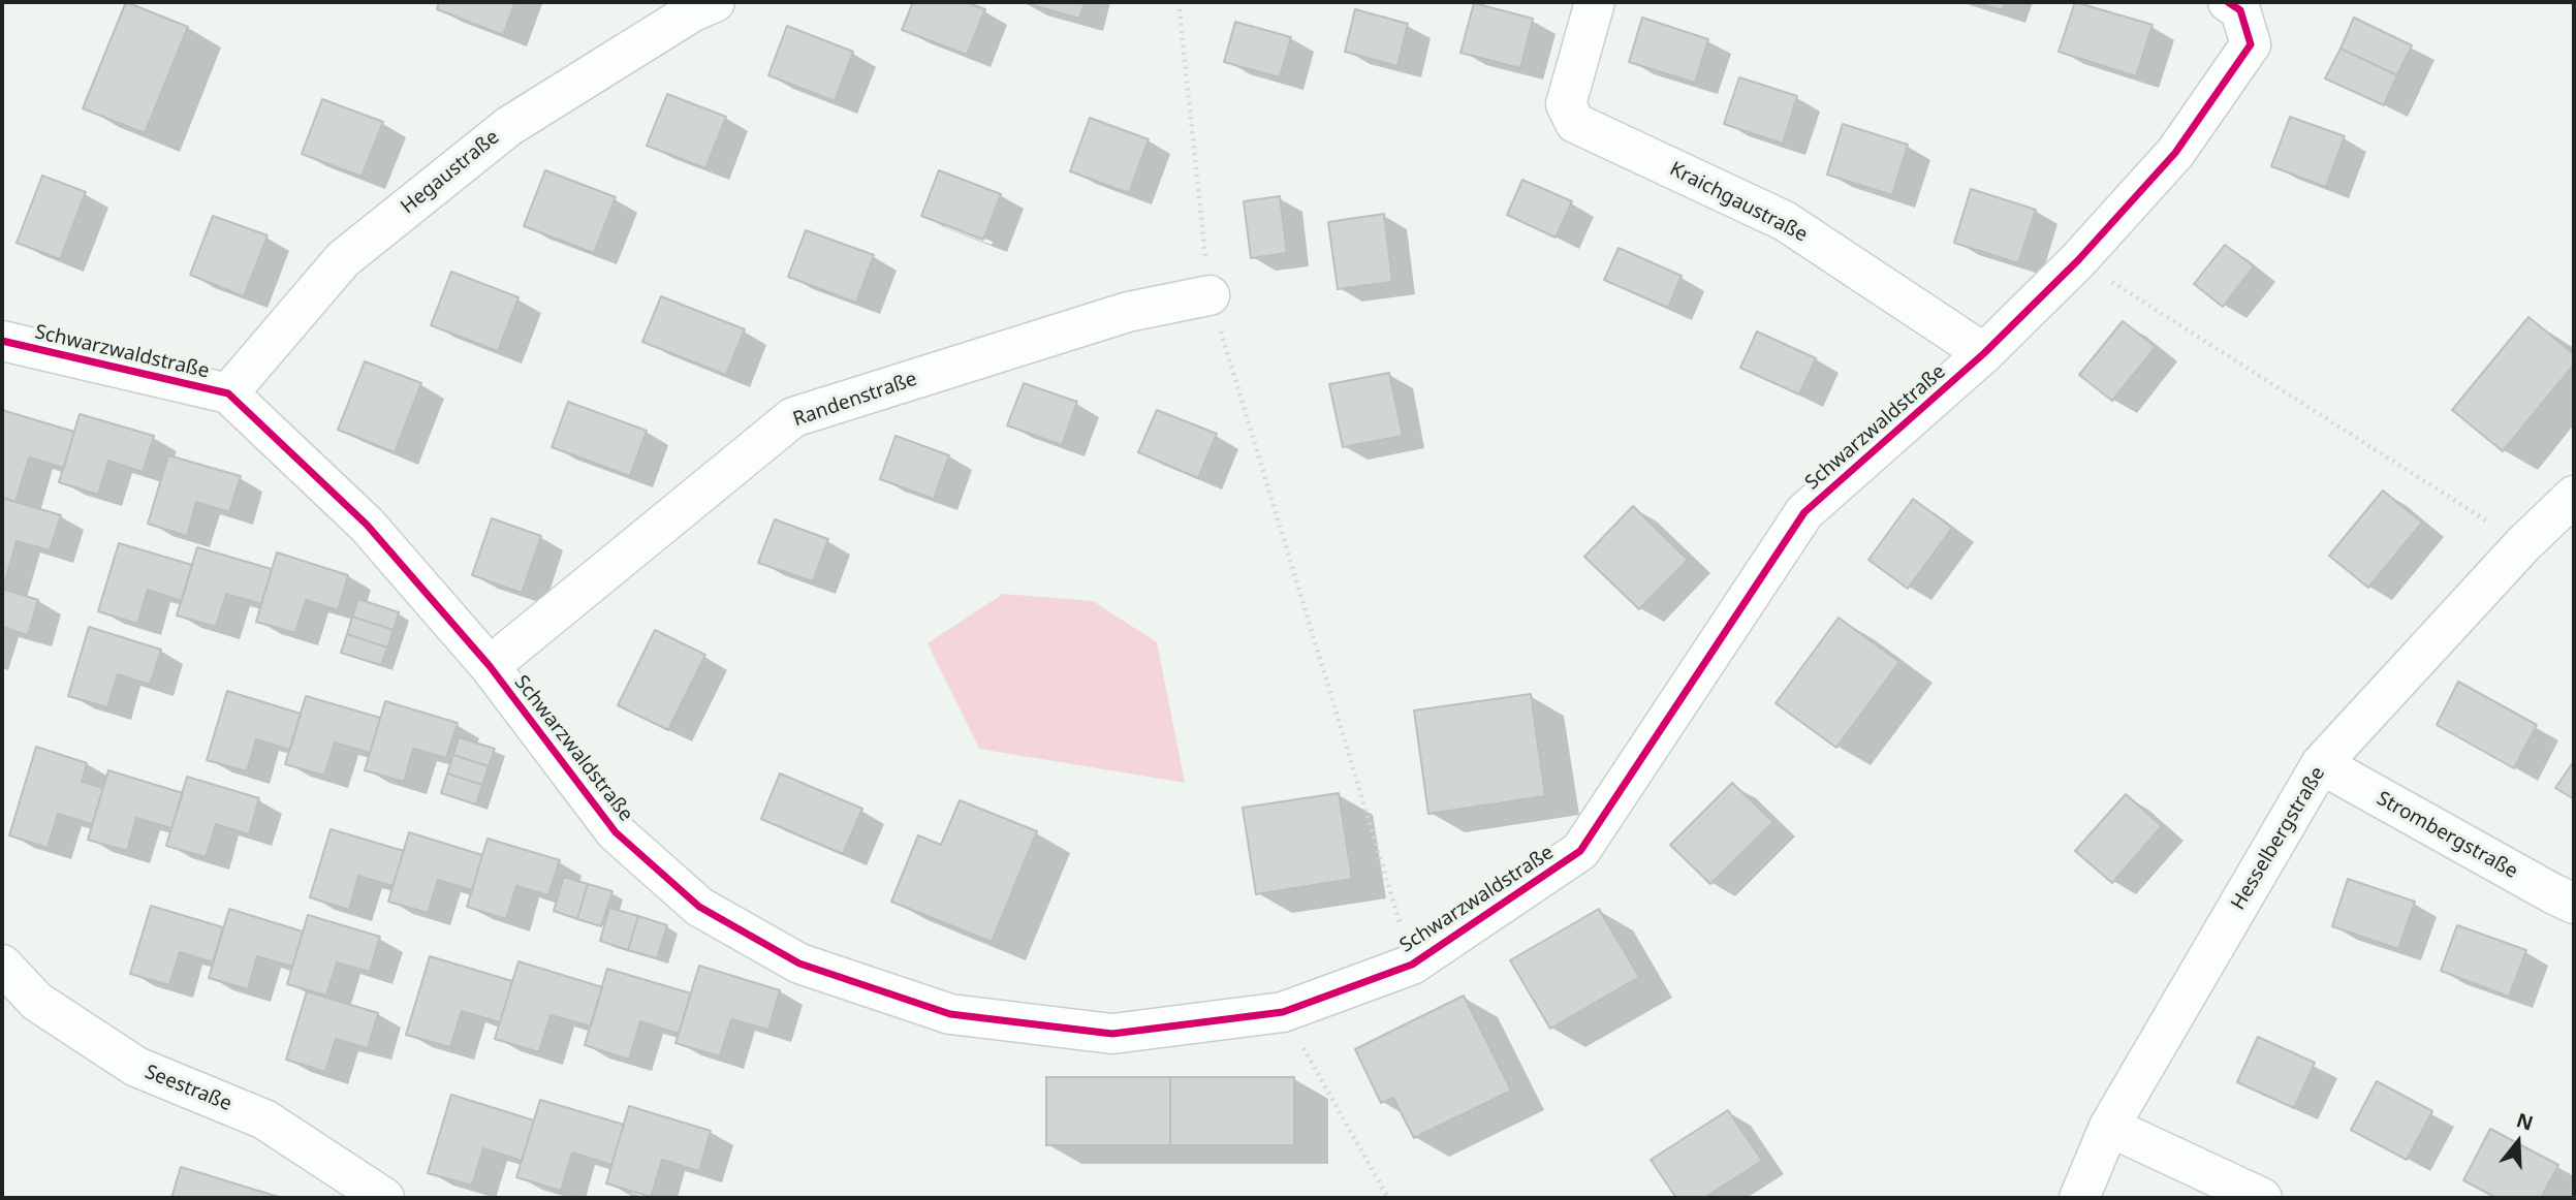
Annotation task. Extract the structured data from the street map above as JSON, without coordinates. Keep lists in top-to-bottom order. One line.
{"streets":{"street":["Hegaustraße","Kraichgaustraße","Schwarzwaldstraße","Randenstraße","Strombergstraße","Hesselbergstraße","Seestraße"]},"crossings":[["Hegaustraße","Schwarzwaldstraße"],["Kraichgaustraße","Schwarzwaldstraße"],["Schwarzwaldstraße","Randenstraße"],["Strombergstraße","Hesselbergstraße"]],"north":"top"}
